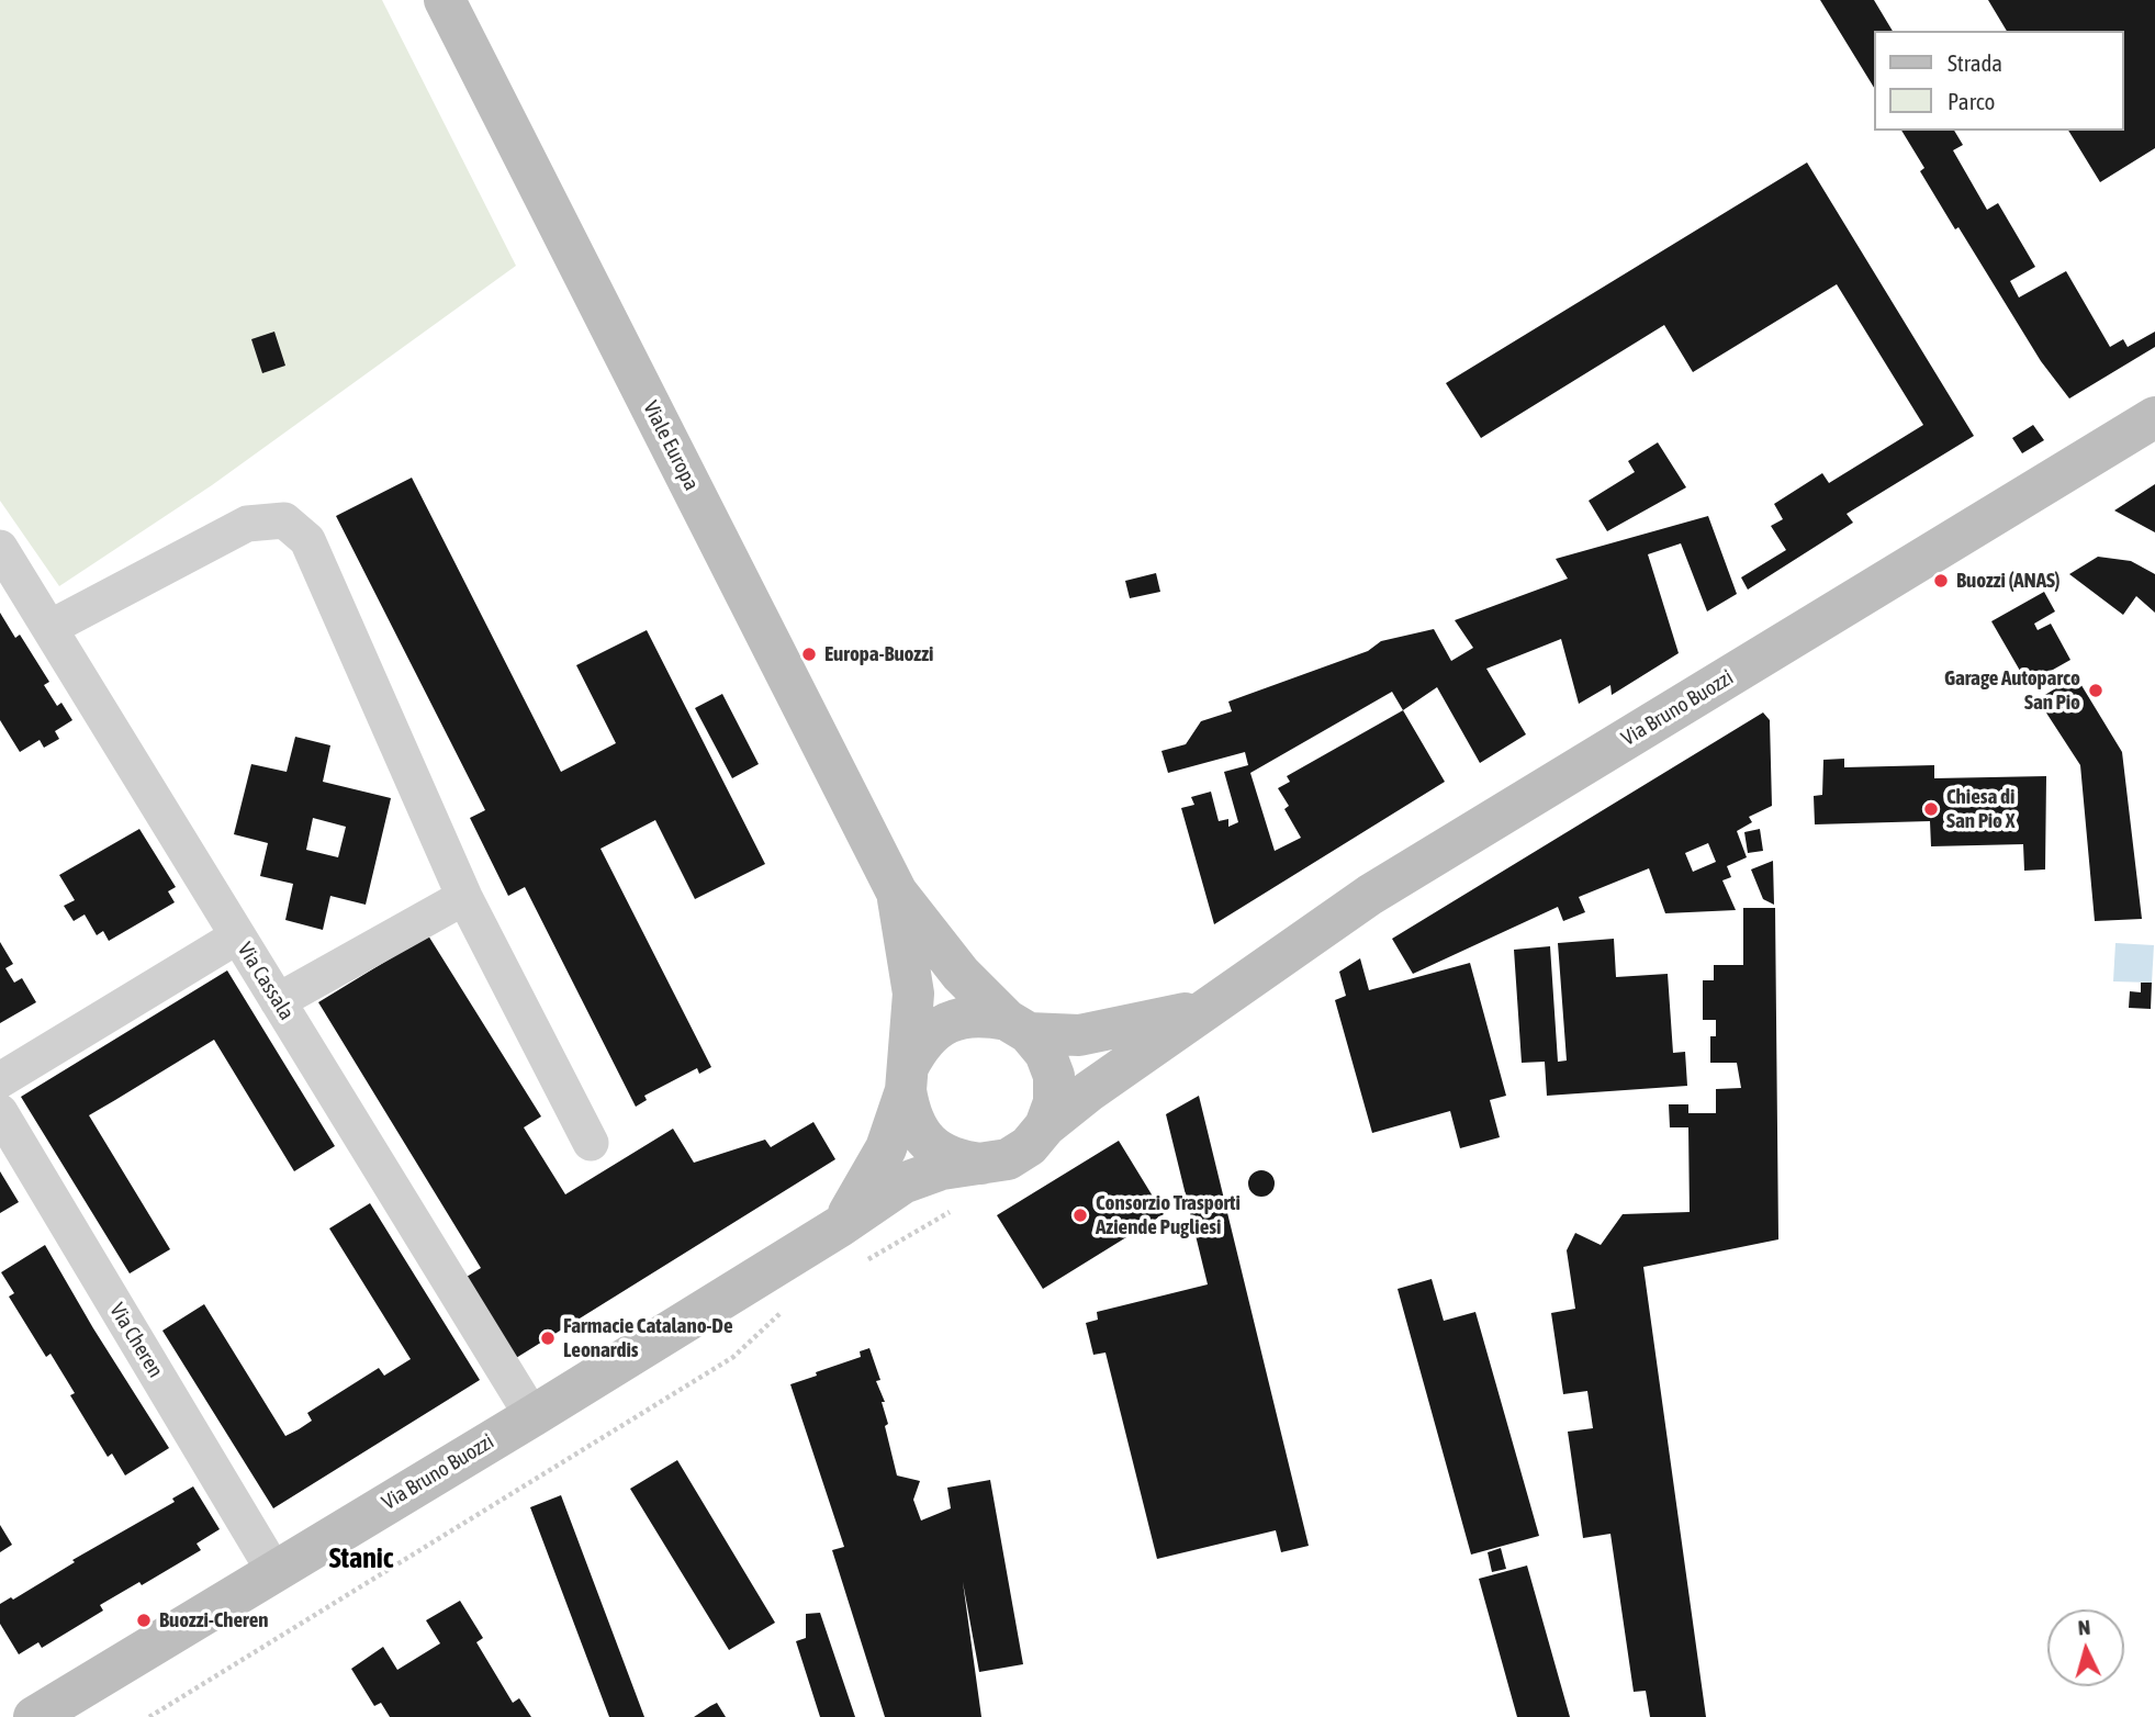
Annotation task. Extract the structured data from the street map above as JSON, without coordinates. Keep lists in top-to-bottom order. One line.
{"streets":{"main road":["Viale Europa","Via Bruno Buozzi"],"street":["Via Cassala","Via Cheren"]},"crossings":[["Via Bruno Buozzi","Via Cassala"],["Via Bruno Buozzi","Via Cheren"]],"districts":["Stanic"],"places":["Buozzi (ANAS)","Europa-Buozzi","Garage Autoparco San Pio","Chiesa di San Pio X","Consorzio Trasporti Aziende Pugliesi","Farmacie Catalano-De Leonardis","Buozzi-Cheren"],"legend":["Strada","Parco"],"north":"top"}
